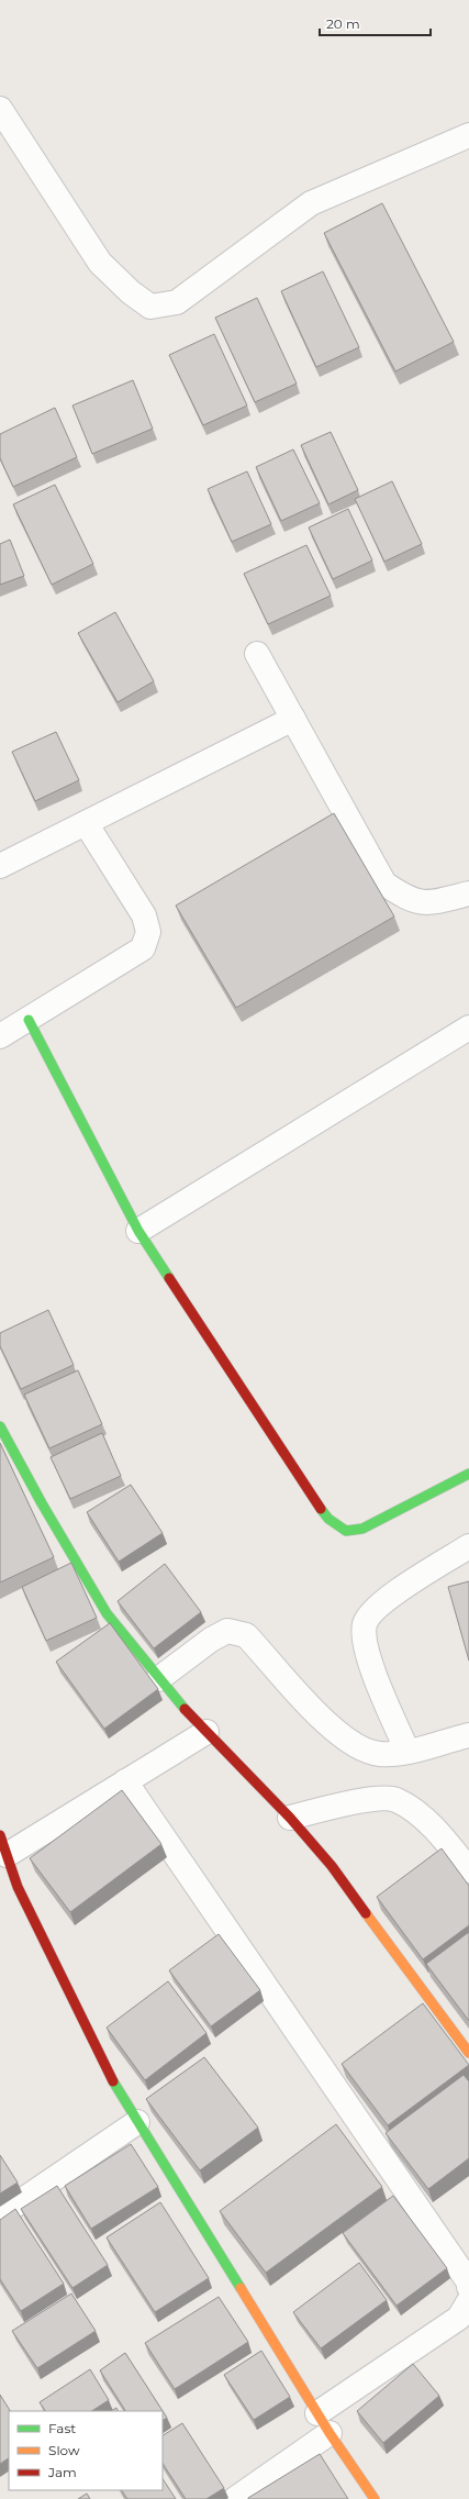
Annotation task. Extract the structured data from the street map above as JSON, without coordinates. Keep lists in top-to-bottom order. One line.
{"legend":["Fast","Slow","Jam"],"scale_bar":"20 m"}
